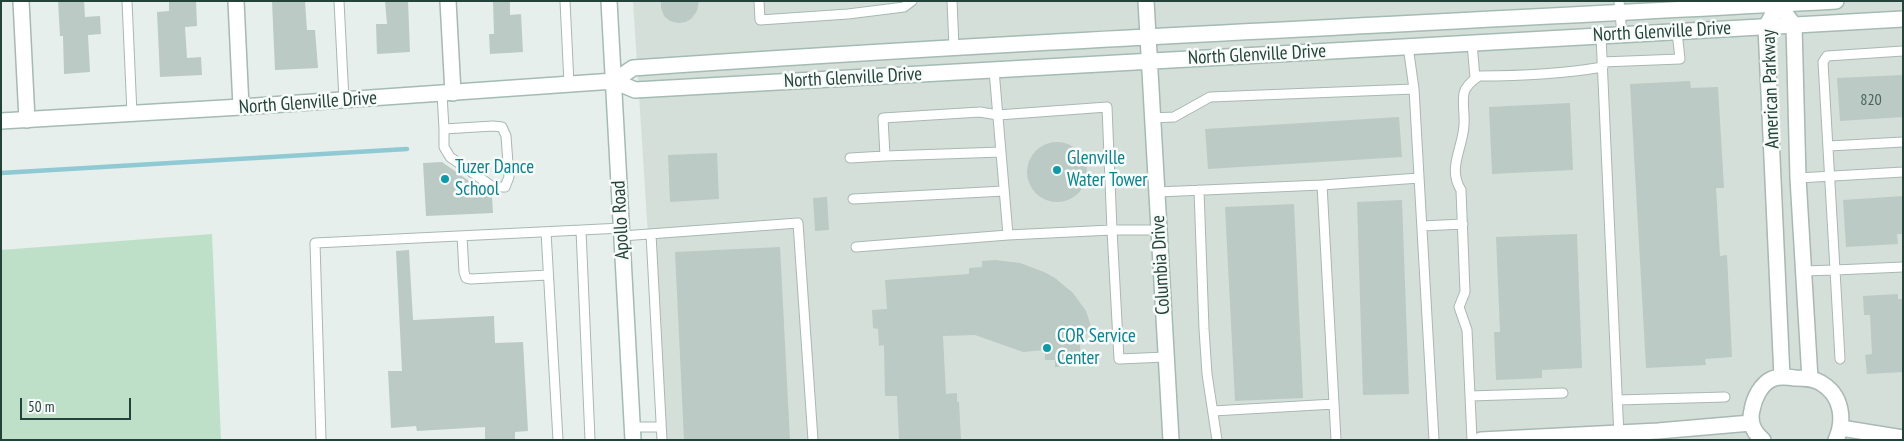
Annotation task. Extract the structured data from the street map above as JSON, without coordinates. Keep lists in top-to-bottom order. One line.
{"streets":{"street":["North Glenville Drive","American Parkway","Apollo Road","Columbia Drive"]},"crossings":[["North Glenville Drive","American Parkway"],["North Glenville Drive","Apollo Road"],["North Glenville Drive","Columbia Drive"]],"places":["Glenville Water Tower","Tuzer Dance School","COR Service Center"],"house_numbers":["820"],"scale_bar":"50 m"}
